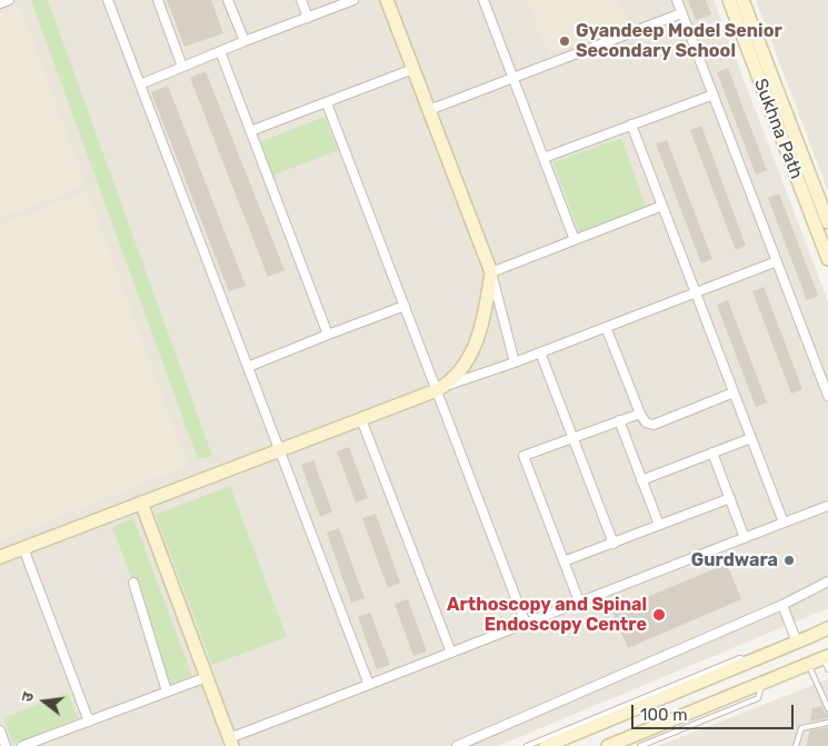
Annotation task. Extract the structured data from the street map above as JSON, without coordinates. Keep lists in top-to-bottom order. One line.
{"streets":{"street":["Sukhna Path"]},"places":["Gyandeep Model Senior Secondary School","Gurdwara","Arthoscopy and Spinal Endoscopy Centre"],"scale_bar":"100 m","north":"left"}
